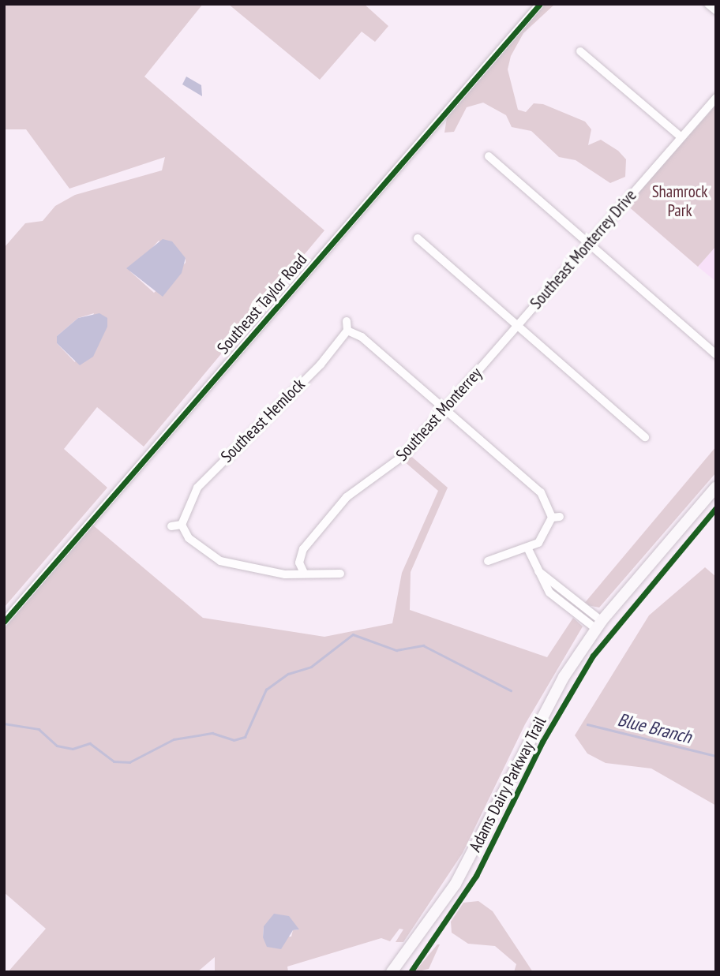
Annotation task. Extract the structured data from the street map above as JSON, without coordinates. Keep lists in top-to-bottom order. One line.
{"streets":{"street":["Southeast Monterrey Drive","Southeast Taylor Road","Southeast Monterrey","Southeast Hemlock"],"cycle path":["Adams Dairy Parkway Trail"]},"crossings":[["Southeast Monterrey Drive","Southeast Monterrey"]],"water":["Blue Branch"],"parks":["Shamrock Park"]}
